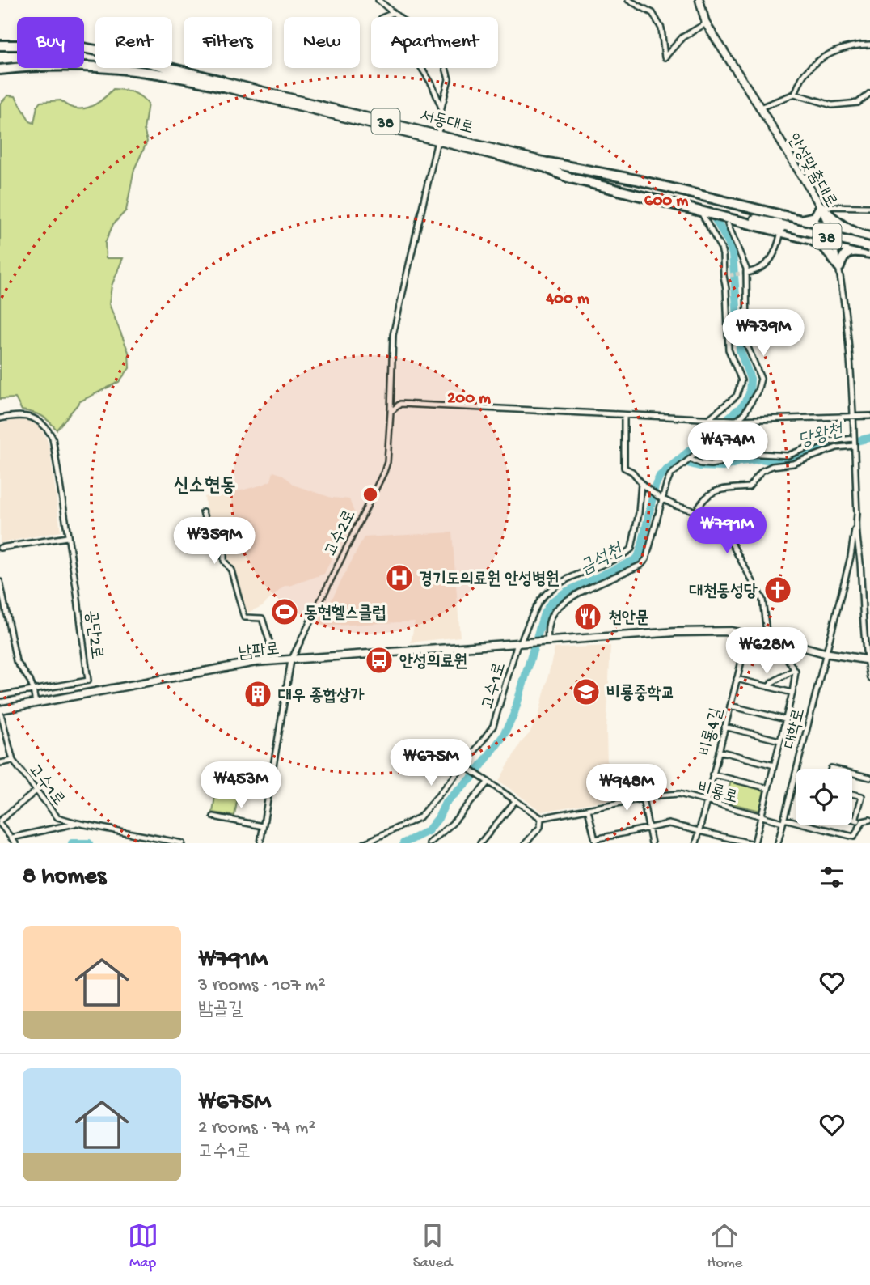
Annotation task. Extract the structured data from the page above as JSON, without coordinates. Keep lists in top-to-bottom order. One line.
{"streets":{"highway":["서동대로","38"],"street":["안성맞춤대로","고수2로","공단2로","남파로","고수1로","대학로","비룡4길","비룡로"]},"crossings":[["서동대로","38"],["서동대로","고수2로"],["안성맞춤대로","대학로"],["고수2로","남파로"],["남파로","고수1로"],["대학로","비룡로"],["비룡4길","비룡로"]],"districts":["신소현동"],"water":["당왕천","금석천"],"places":{"hospital":["경기도의료원 안성병원"],"church":["대천동성당"],"sports":["동현헬스클럽"],"restaurant":["천안문"],"bus stop":["안성의료원"],"school or university":["비룡중학교"],"building":["대우 종합상가"]},"page":{"chip":["Buy","Rent","Filters","New","Apartment"],"price":["₩739M","₩474M","₩791M","₩359M","₩628M","₩675M","₩453M","₩948M"],"heading":"8 homes","list":[{"name":"₩791M","note":"3 rooms · 107 m² · 밤골길"},{"name":"₩675M","note":"2 rooms · 74 m² · 고수1로"}],"tabs":["Map","Saved","Home"]},"rings":["600 m","400 m","200 m"]}
